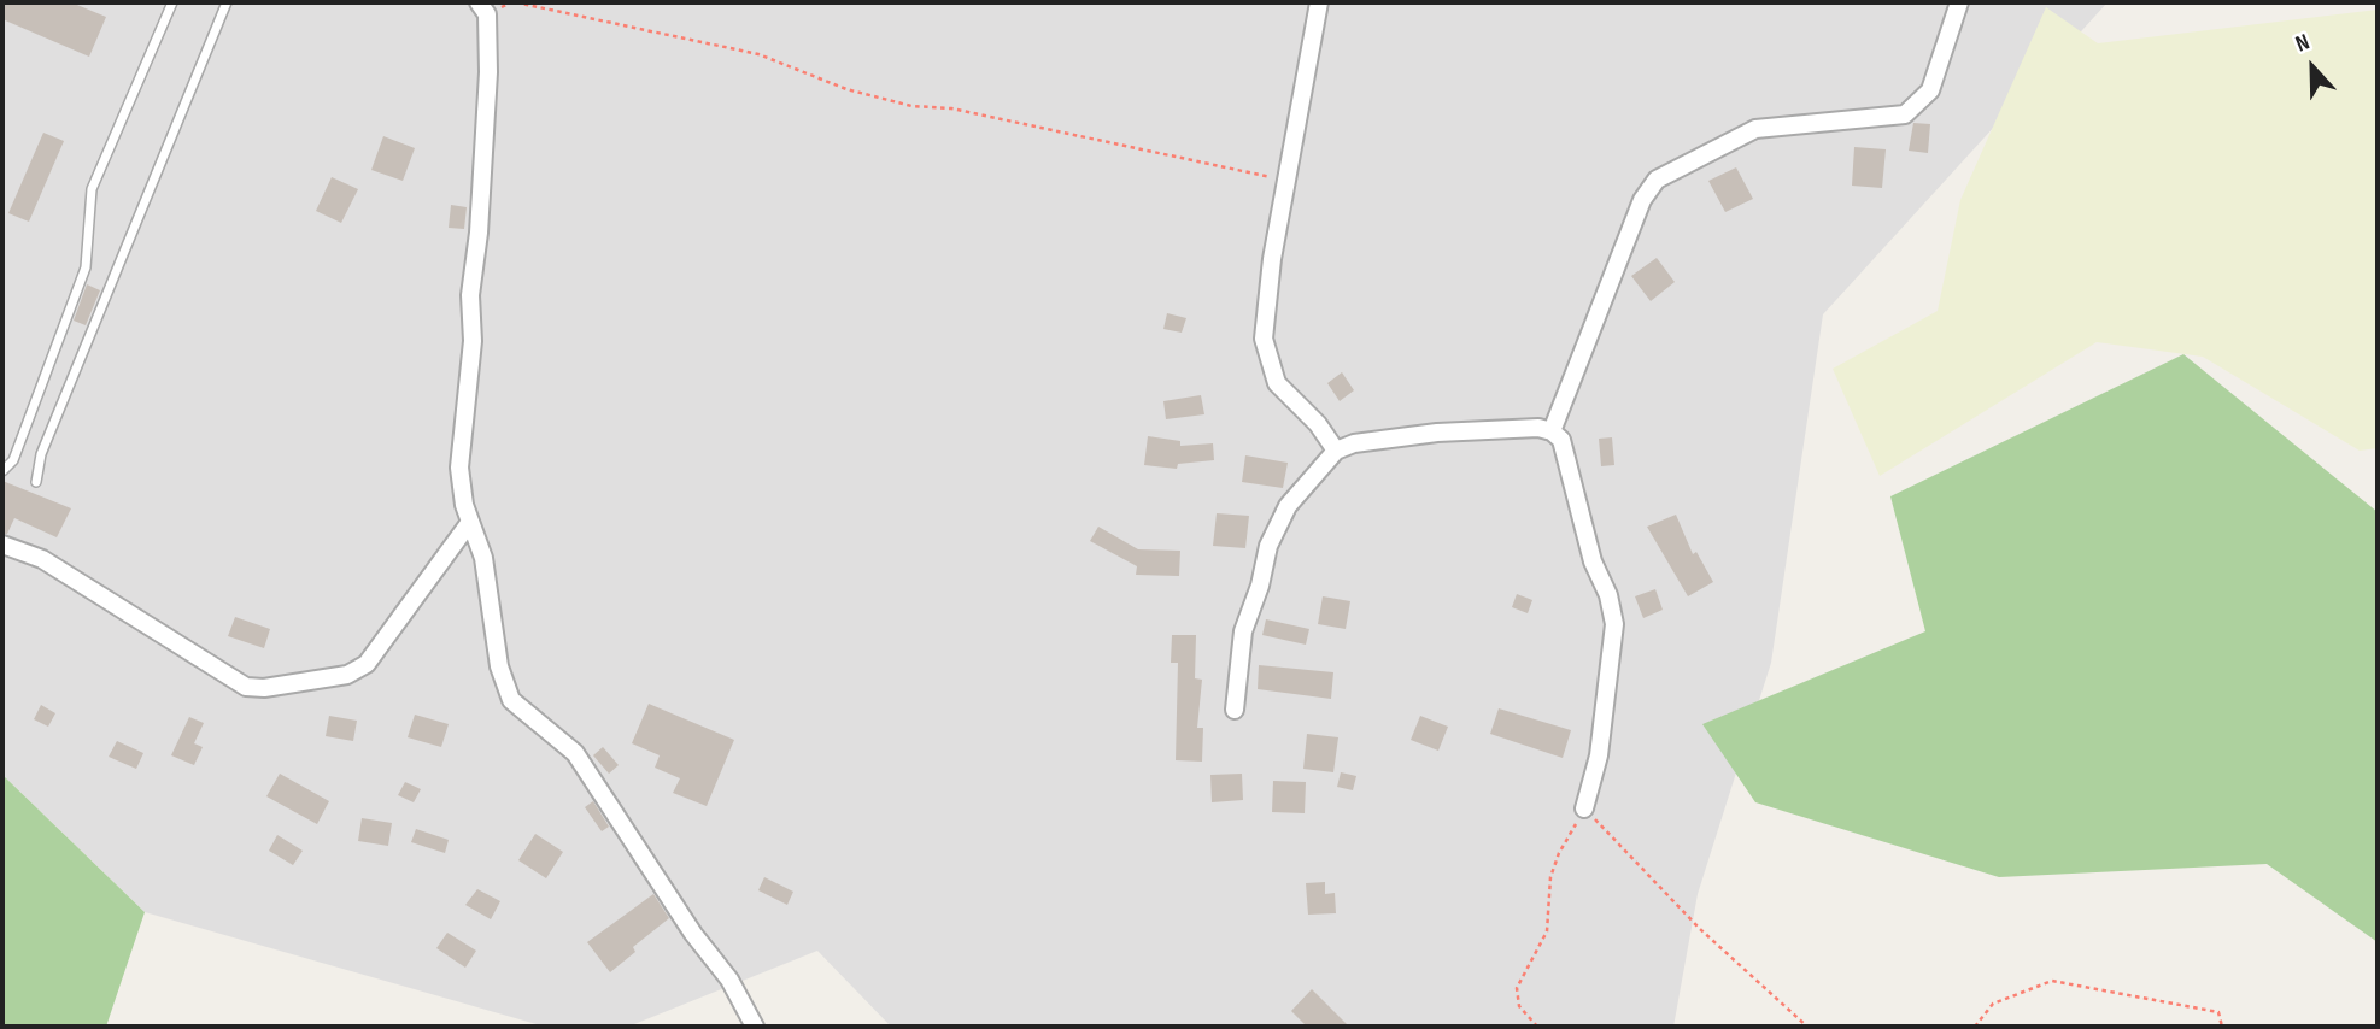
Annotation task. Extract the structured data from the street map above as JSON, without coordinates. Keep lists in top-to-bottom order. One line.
{"north":"top"}
